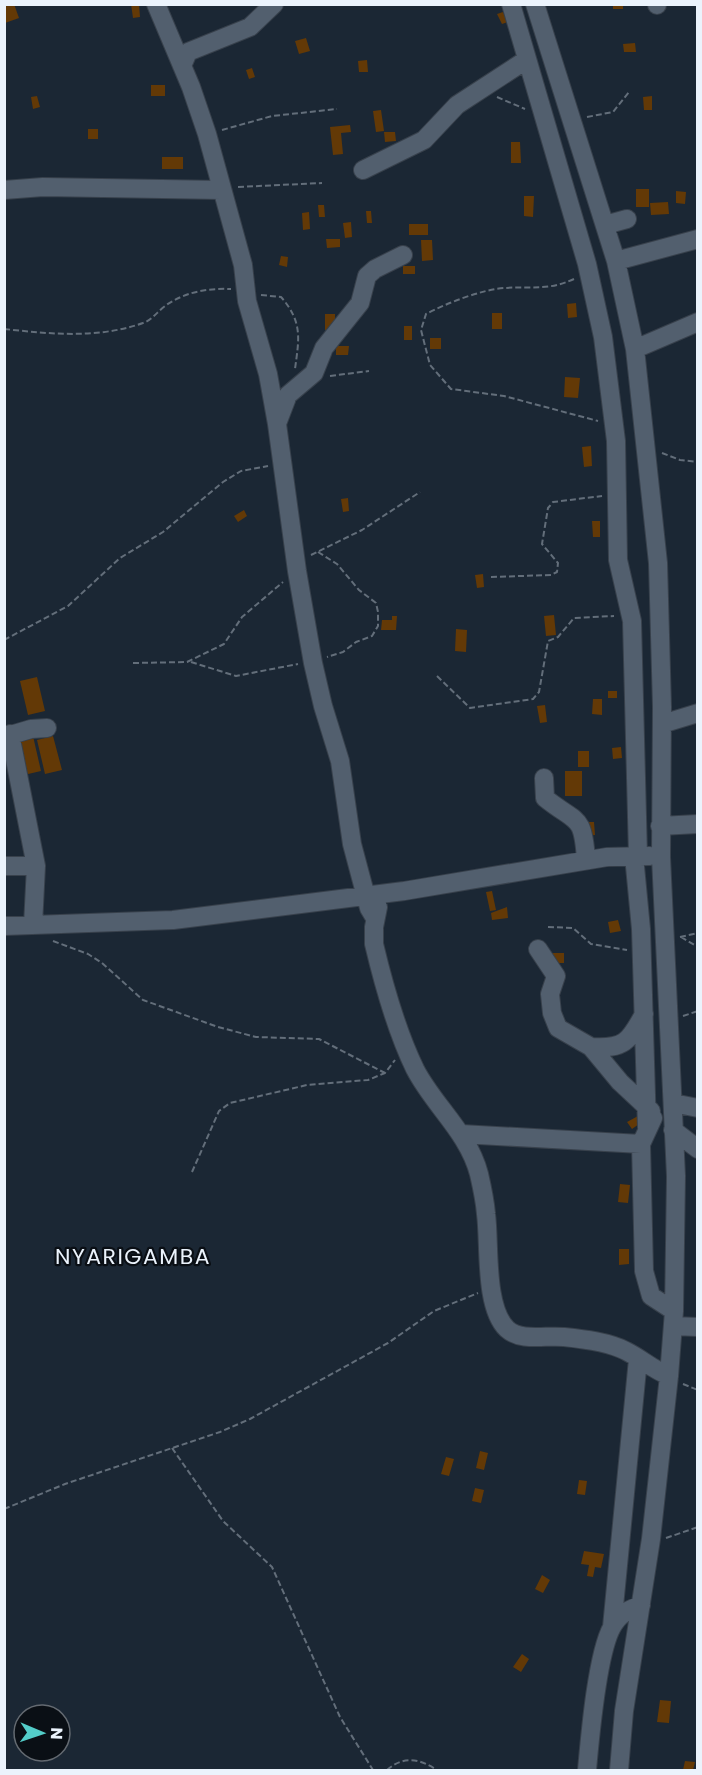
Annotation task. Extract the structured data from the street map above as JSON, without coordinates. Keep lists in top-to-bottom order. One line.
{"districts":["NYARIGAMBA"],"north":"right"}
